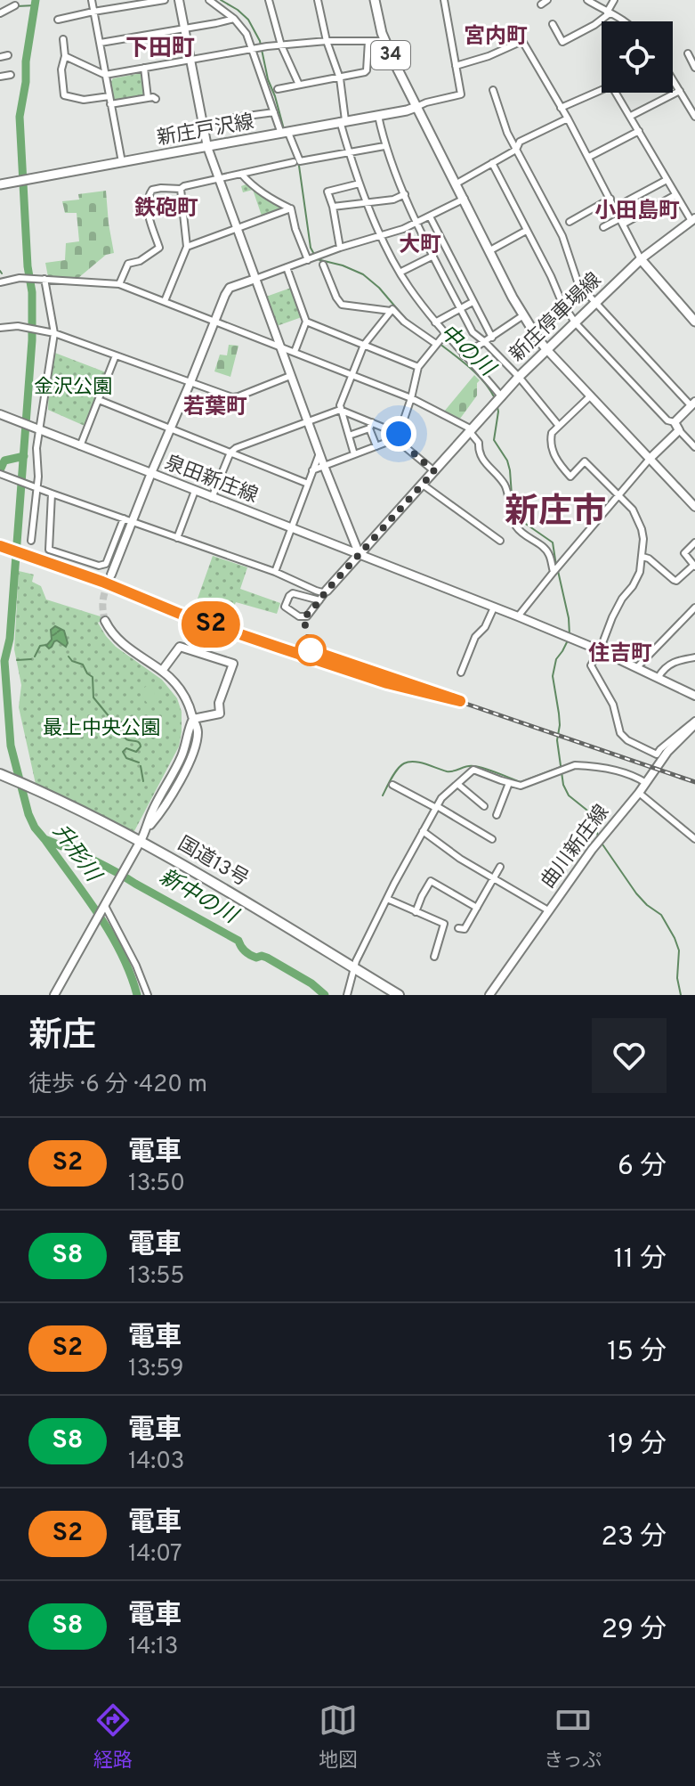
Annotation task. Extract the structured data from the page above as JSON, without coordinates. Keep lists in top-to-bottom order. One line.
{"streets":{"highway":["国道13号"],"main road":["34","新庄戸沢線","新庄停車場線"],"street":["泉田新庄線","曲川新庄線"]},"crossings":[["34","新庄戸沢線"],["34","新庄停車場線"],["新庄停車場線","泉田新庄線"]],"districts":["宮内町","下田町","鉄砲町","小田島町","大町","若葉町","新庄市","住吉町"],"water":["中の川","升形川","新中の川"],"parks":["金沢公園","最上中央公園"],"page":{"on_map":"S2","heading":["新庄","徒歩 · 6 分 · 420 m"],"list":[{"mark":"S2","name":"電車","note":"13:50","value":"6 分"},{"mark":"S8","name":"電車","note":"13:55","value":"11 分"},{"mark":"S2","name":"電車","note":"13:59","value":"15 分"},{"mark":"S8","name":"電車","note":"14:03","value":"19 分"},{"mark":"S2","name":"電車","note":"14:07","value":"23 分"},{"mark":"S8","name":"電車","note":"14:13","value":"29 分"}],"tabs":["経路","地図","きっぷ"]}}
